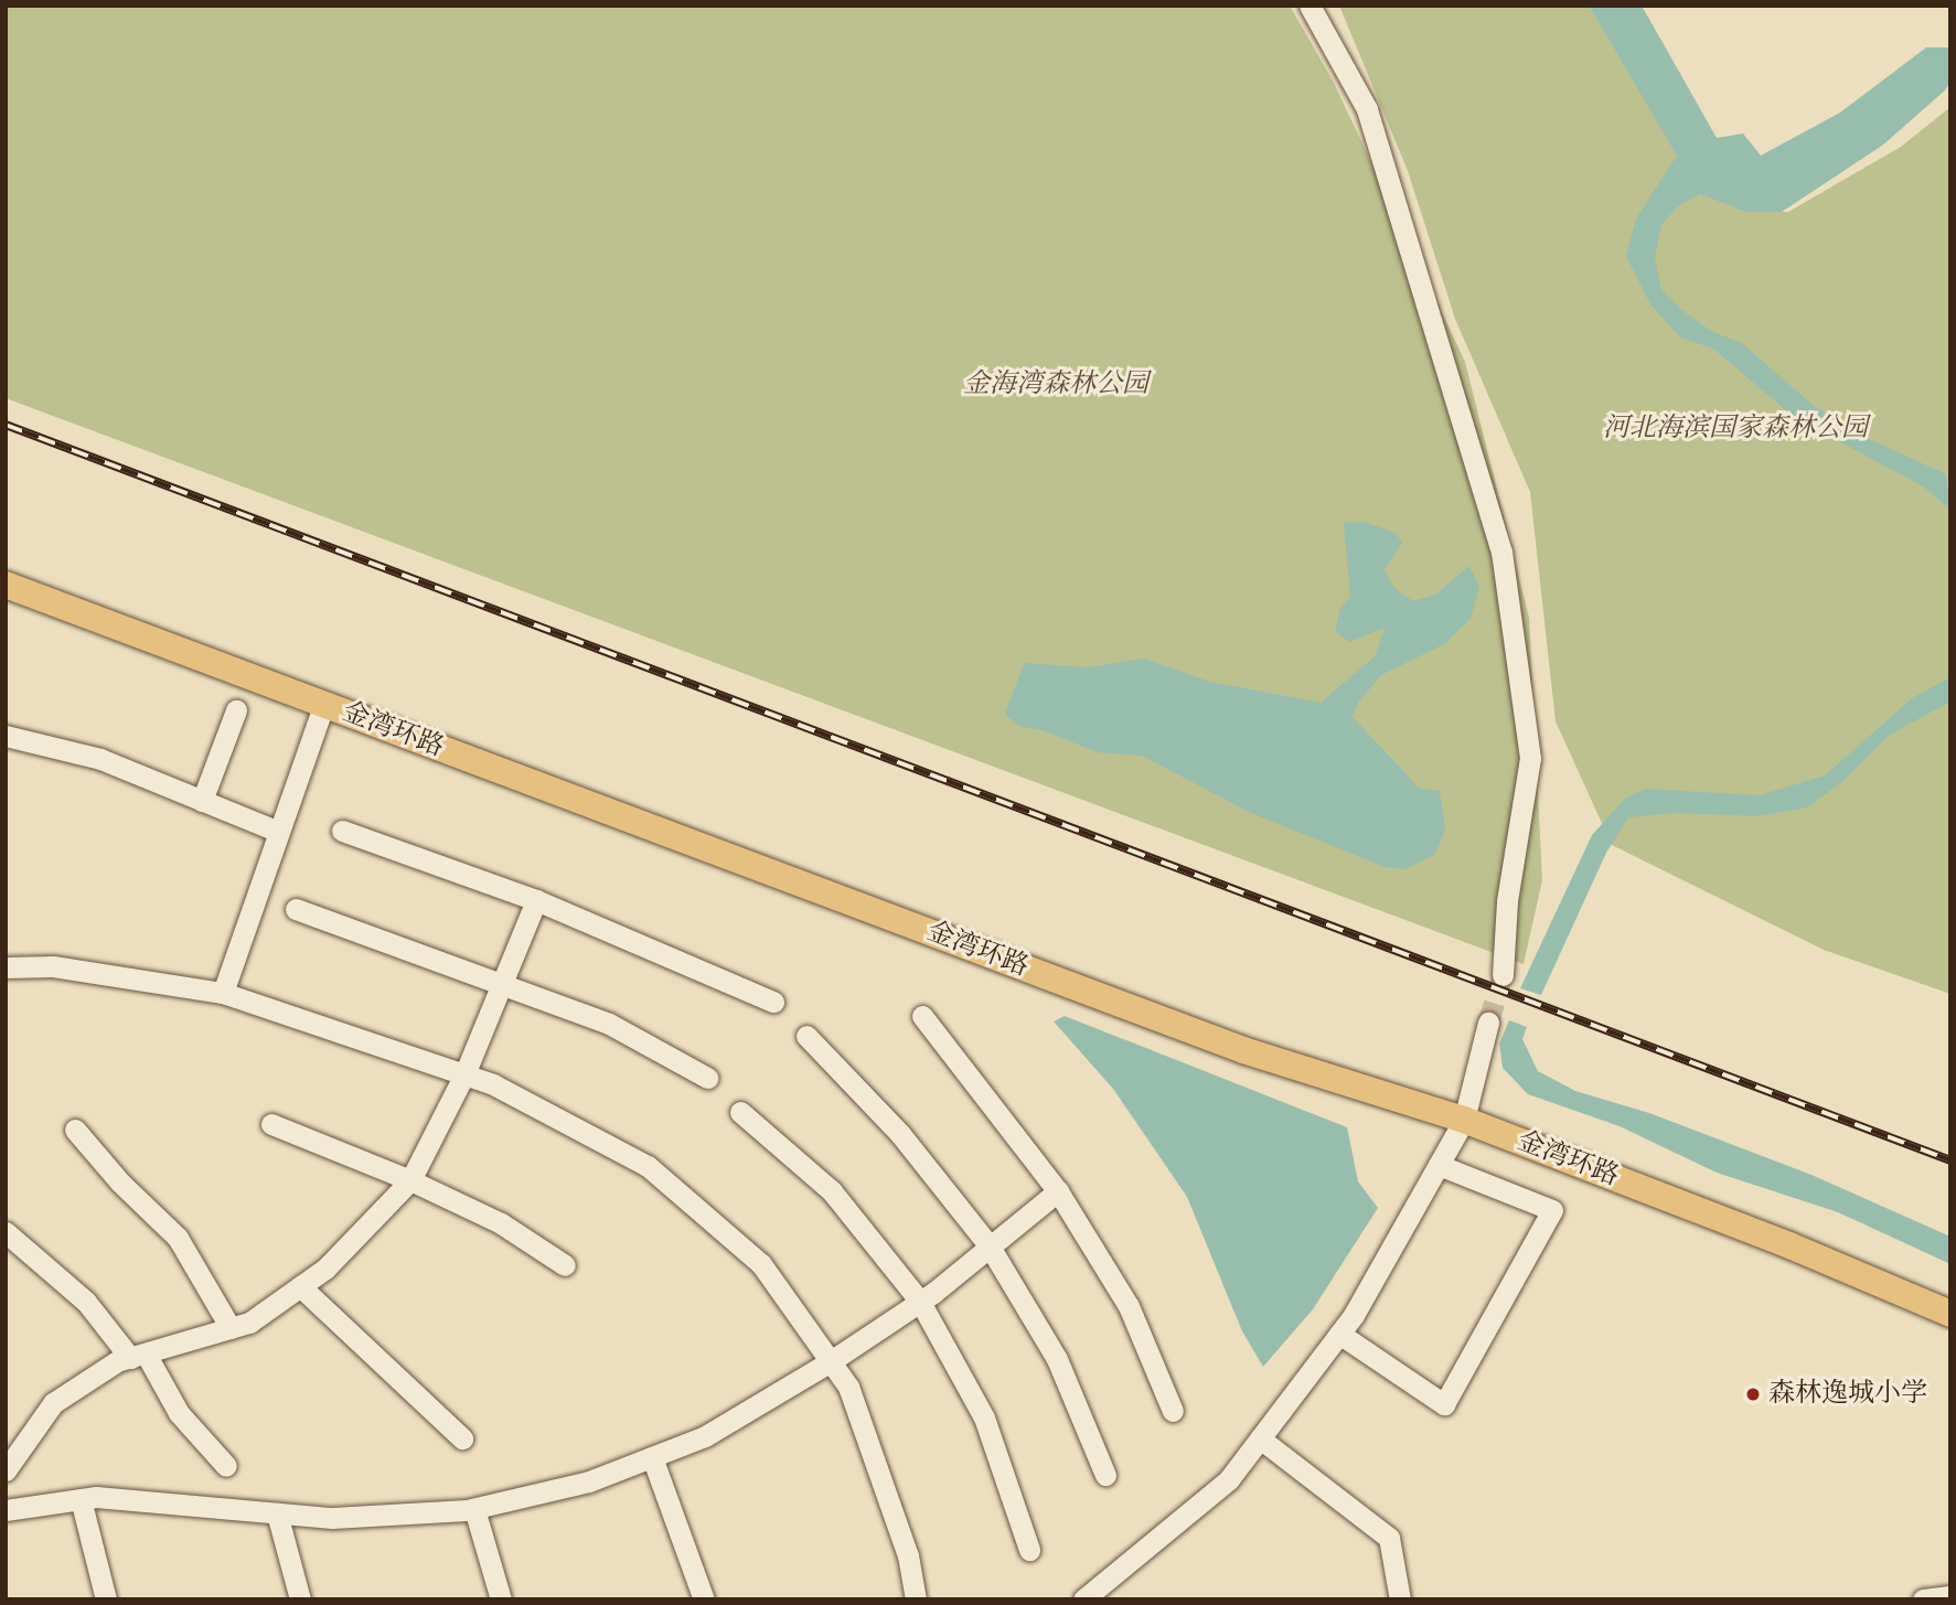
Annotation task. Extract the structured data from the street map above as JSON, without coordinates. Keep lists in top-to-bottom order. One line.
{"streets":{"main road":["金湾环路"]},"parks":["金海湾森林公园","河北海滨国家森林公园"],"places":["森林逸城小学"]}
